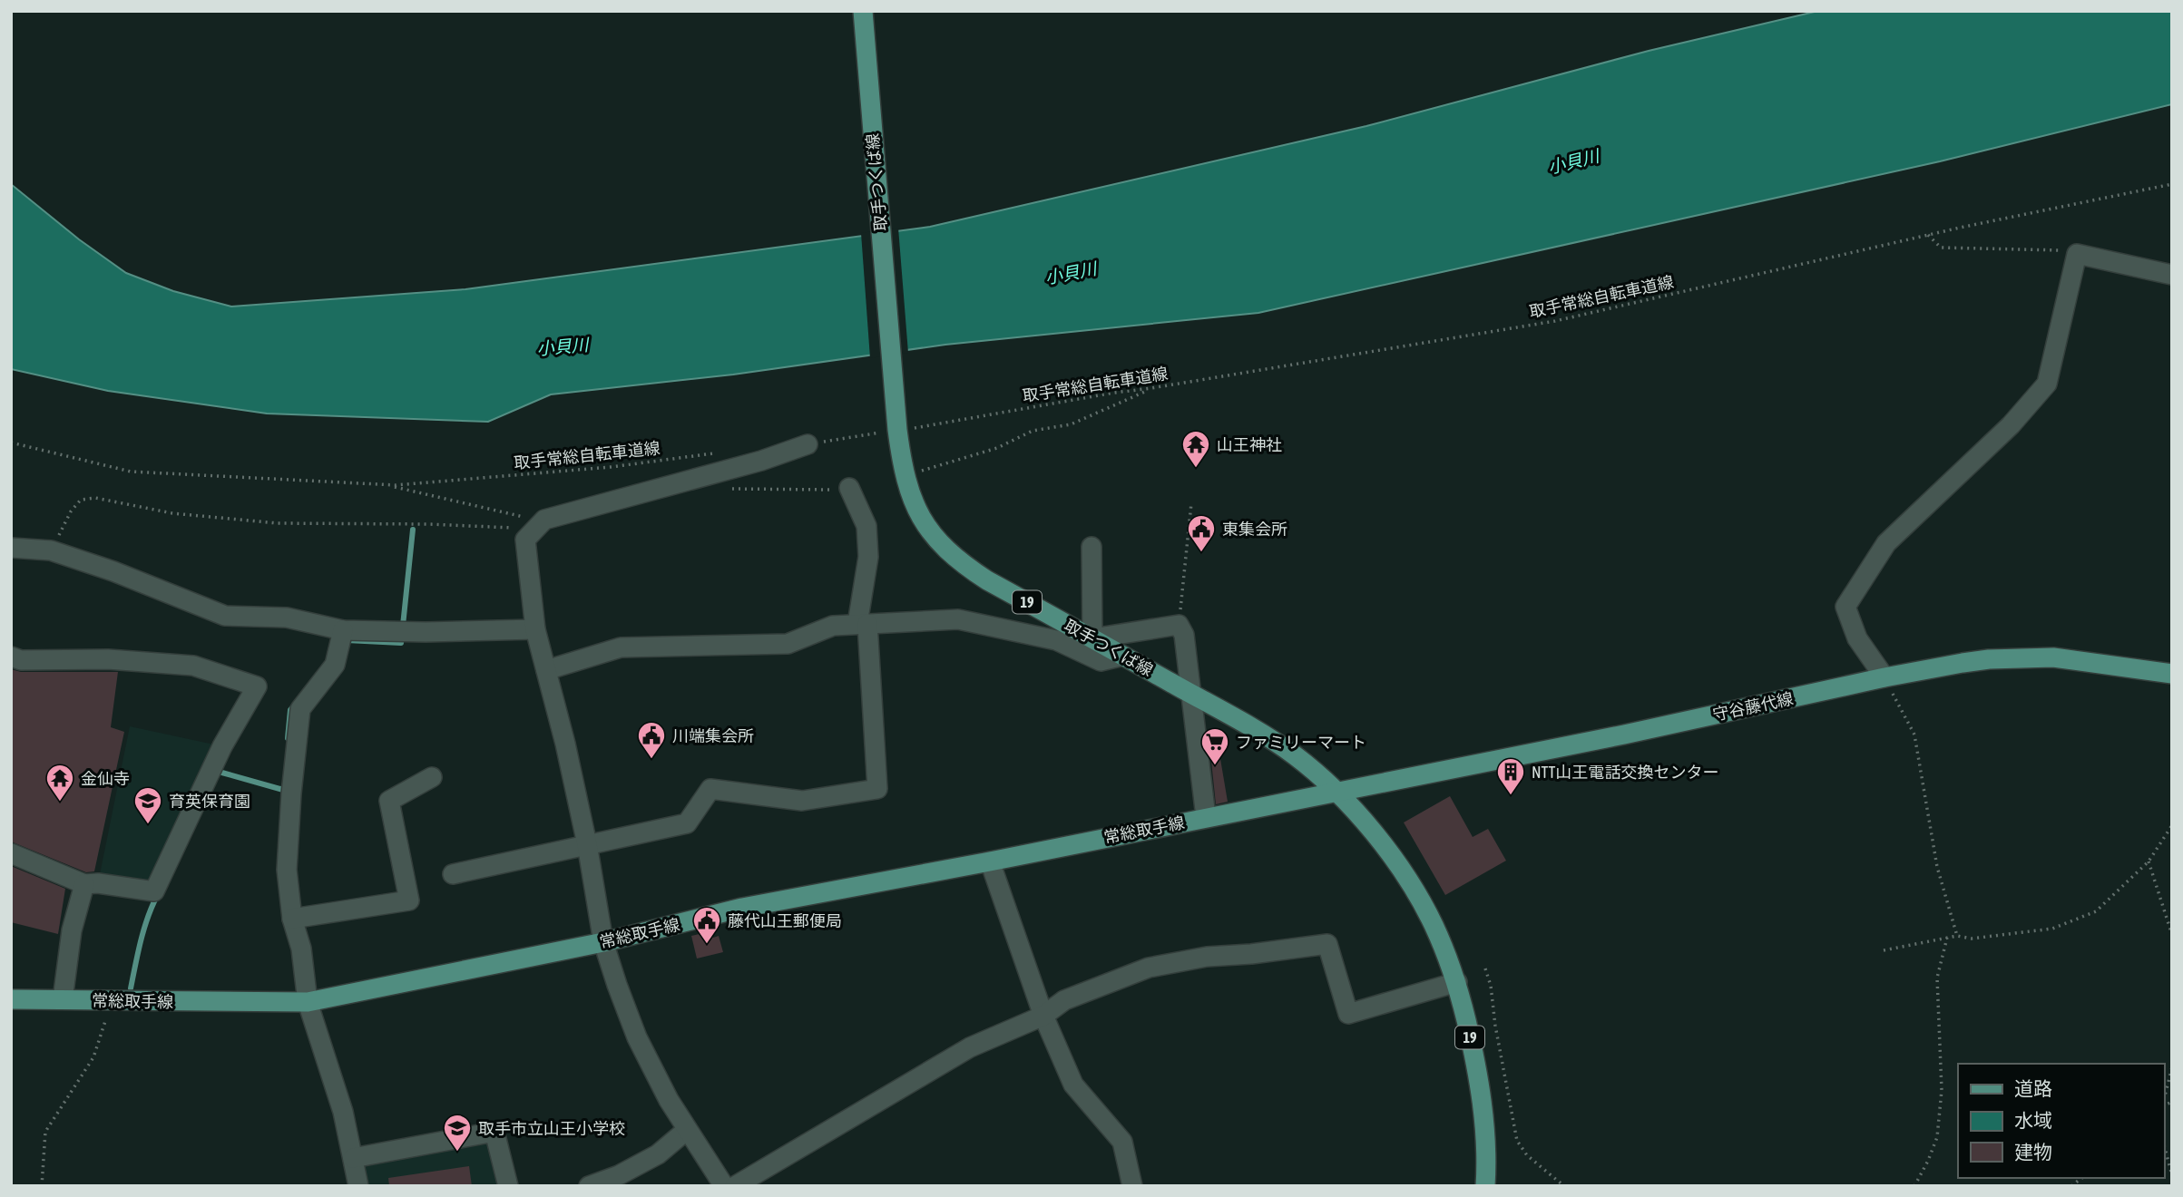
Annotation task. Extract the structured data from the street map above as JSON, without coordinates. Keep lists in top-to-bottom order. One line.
{"streets":{"main road":["取手つくば線","19","守谷藤代線","常総取手線"],"path":["取手常総自転車道線"]},"crossings":[["取手つくば線","取手常総自転車道線"],["取手つくば線","守谷藤代線"],["取手つくば線","常総取手線"],["守谷藤代線","常総取手線"]],"water":["小貝川"],"places":{"temple":["山王神社","金仙寺"],"public building":["東集会所","川端集会所","藤代山王郵便局"],"supermarket":["ファミリーマート"],"building":["NTT山王電話交換センター"],"school or university":["育英保育園","取手市立山王小学校"]},"legend":["道路","水域","建物"]}
